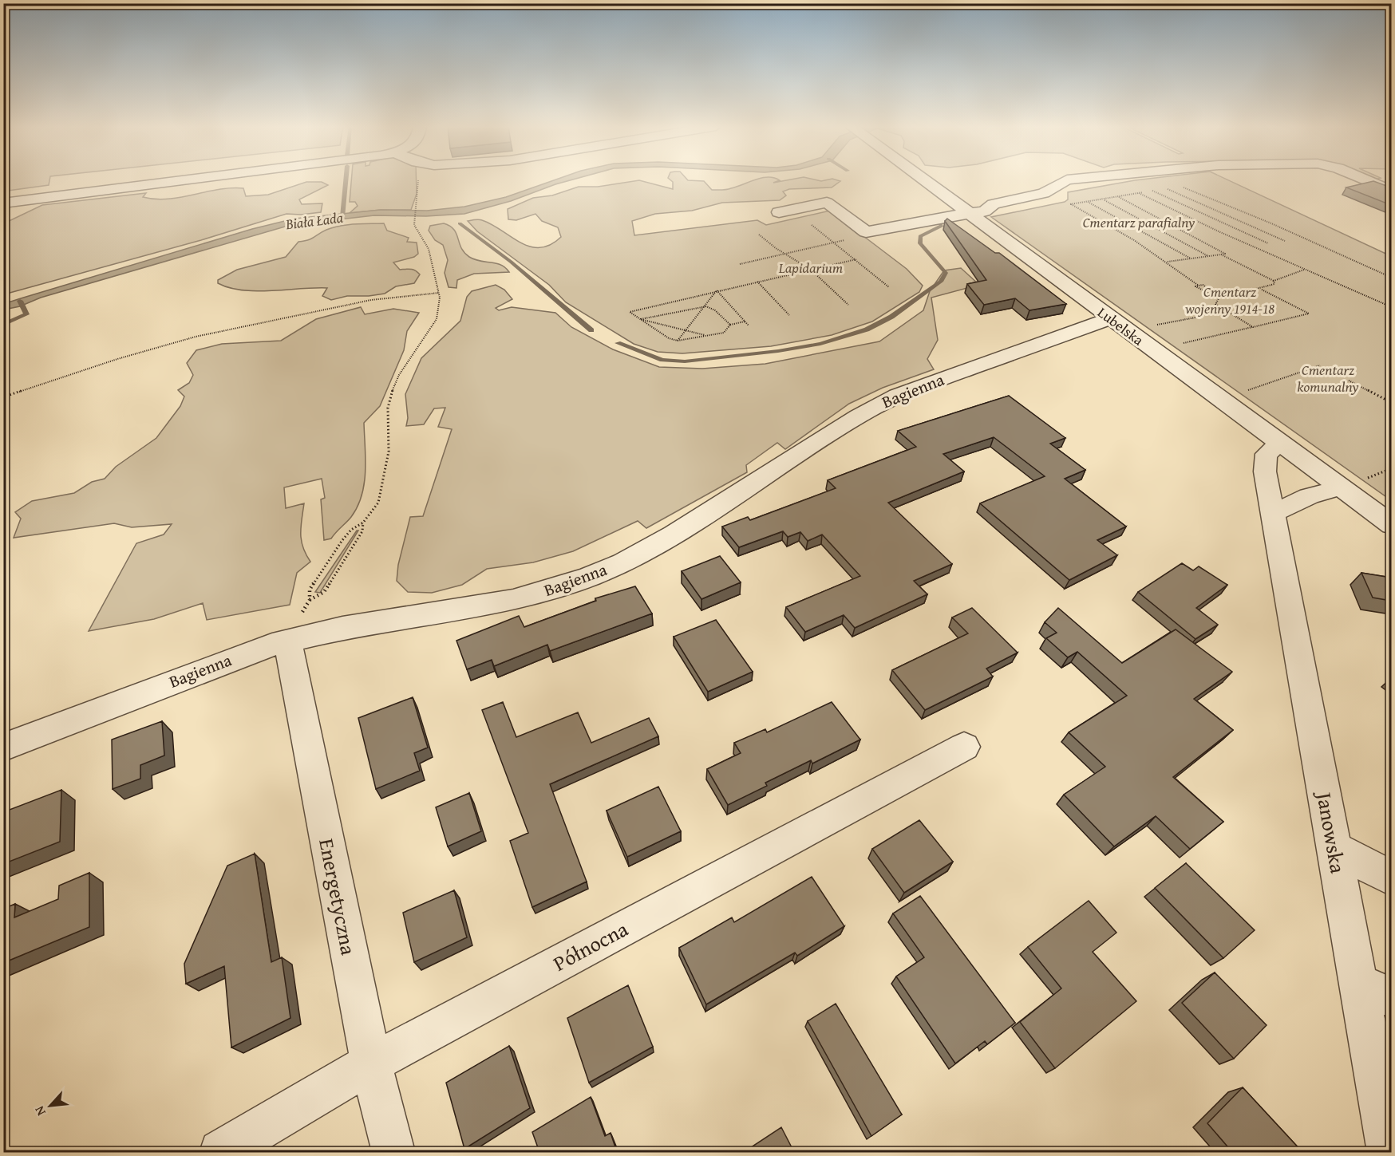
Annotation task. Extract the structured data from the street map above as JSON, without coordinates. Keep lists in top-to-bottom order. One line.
{"streets":{"street":["Lubelska","Bagienna","Janowska","Energetyczna","Północna"]},"crossings":[["Lubelska","Bagienna"],["Lubelska","Janowska"],["Bagienna","Energetyczna"],["Energetyczna","Północna"]],"water":["Biała Łada"],"parks":["Cmentarz parafialny","Lapidarium","Cmentarz wojenny 1914-18","Cmentarz komunalny"],"north":"bottom left"}
